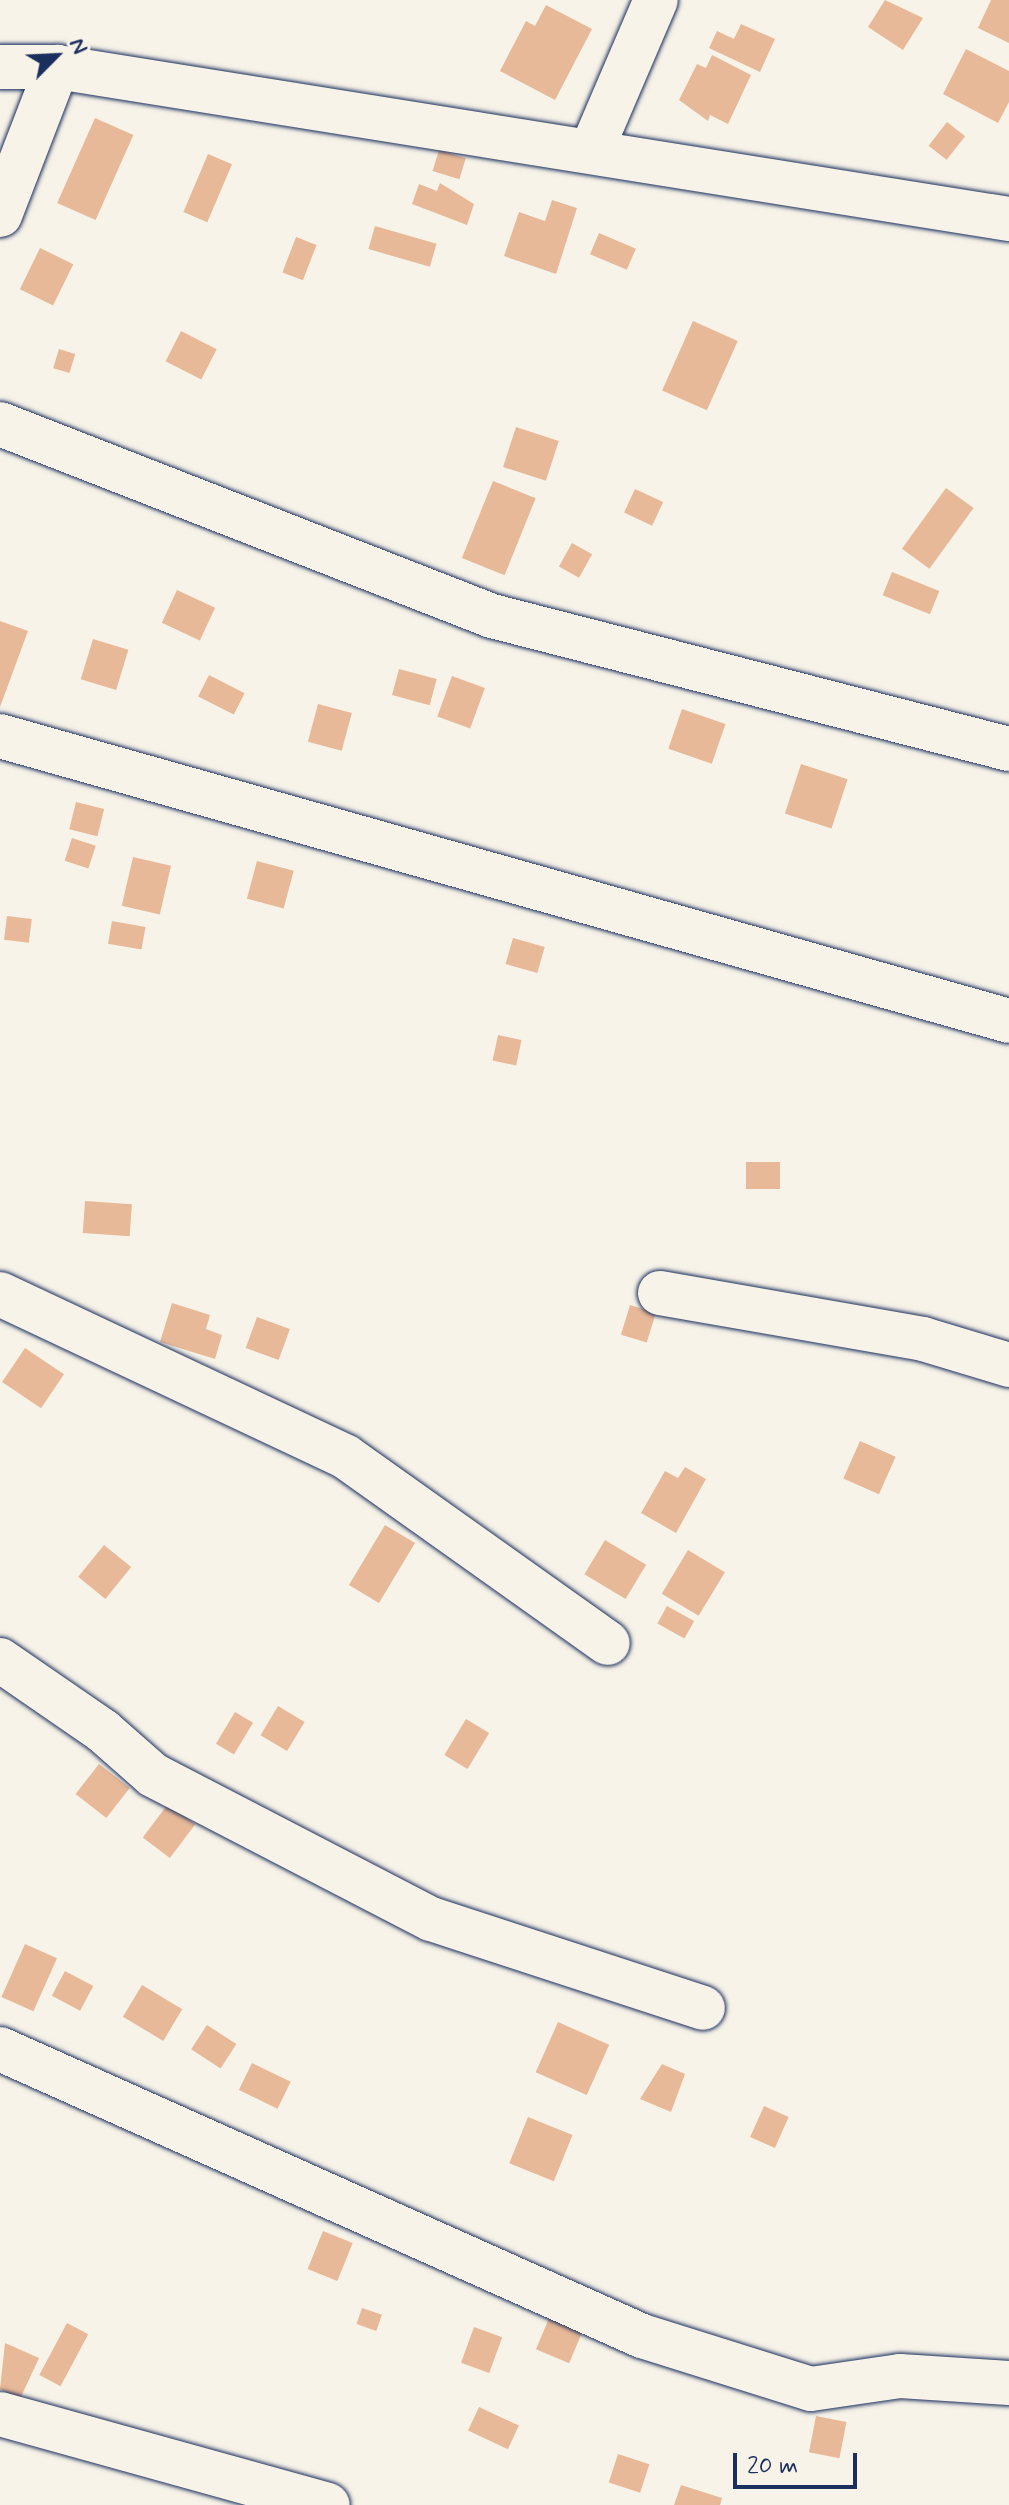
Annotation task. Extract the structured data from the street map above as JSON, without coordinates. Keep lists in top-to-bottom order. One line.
{"scale_bar":"20 m","north":"top right"}
